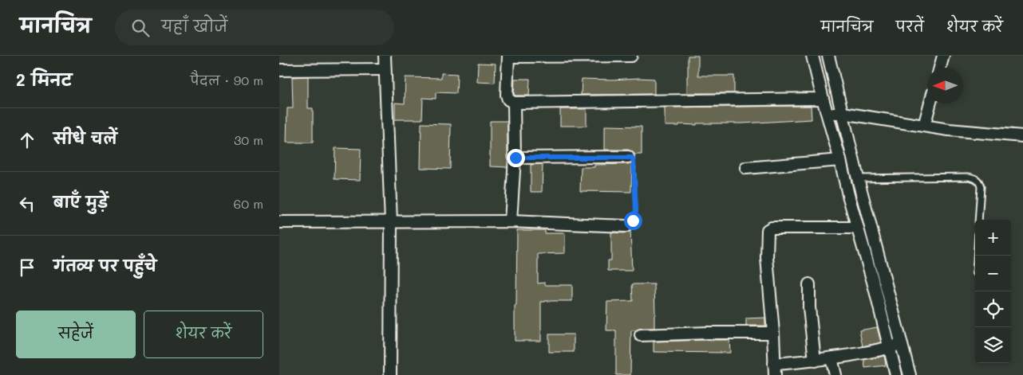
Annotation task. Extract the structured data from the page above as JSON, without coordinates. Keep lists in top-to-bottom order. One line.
{"north":"left","page":{"header":"मानचित्र","search":"यहाँ खोजें","nav":["मानचित्र","परतें","शेयर करें"],"heading":["2 मिनट","पैदल · 90 m"],"list":[["सीधे चलें","30 m"],["बाएँ मुड़ें","60 m"],"गंतव्य पर पहुँचे"],"map_buttons":["+","−"],"buttons":["सहेजें","शेयर करें"]}}
